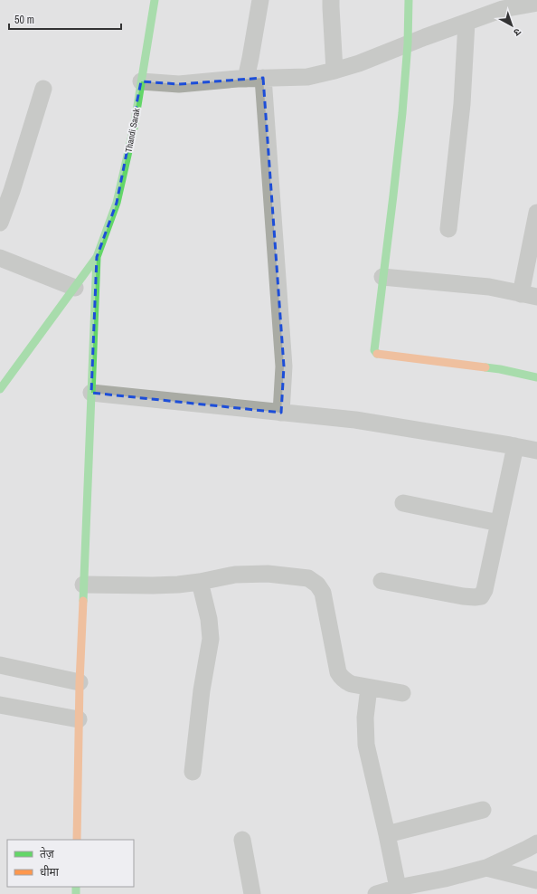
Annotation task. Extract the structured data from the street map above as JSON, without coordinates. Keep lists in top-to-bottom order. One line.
{"streets":{"street":["Thandi Sarak"]},"legend":["तेज़","धीमा"],"scale_bar":"50 m","north":"bottom right"}
